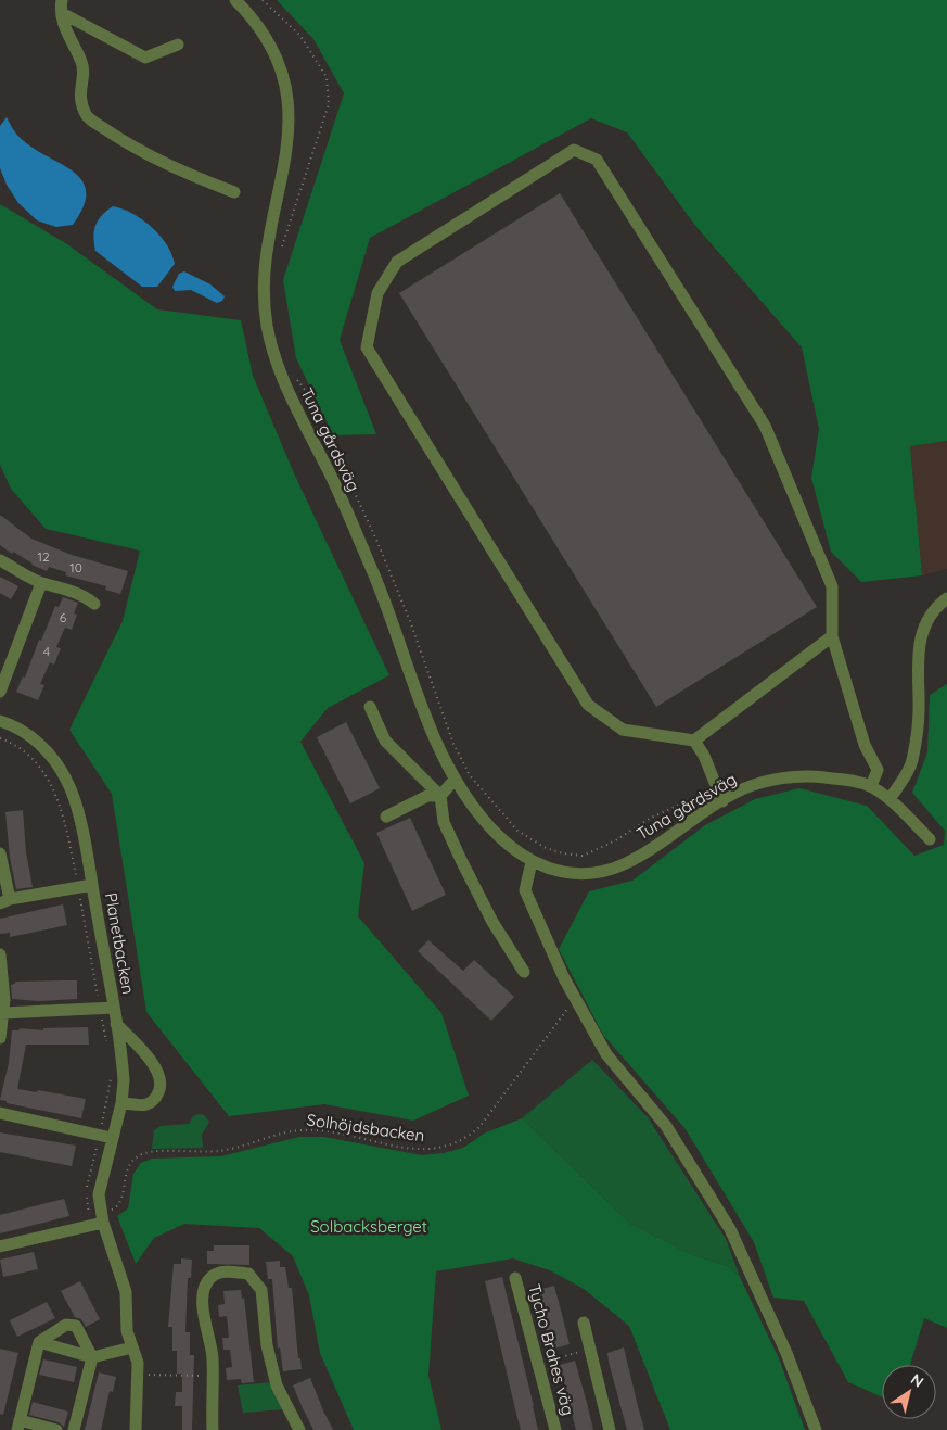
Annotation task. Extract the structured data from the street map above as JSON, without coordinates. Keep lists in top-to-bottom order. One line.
{"streets":{"street":["Tuna gårdsväg","Planetbacken","Tycho Brahes väg"],"path":["Solhöjdsbacken"]},"crossings":[["Planetbacken","Solhöjdsbacken"]],"parks":["Solbacksberget"],"house_numbers":["12","10","6","4"],"north":"top right"}
